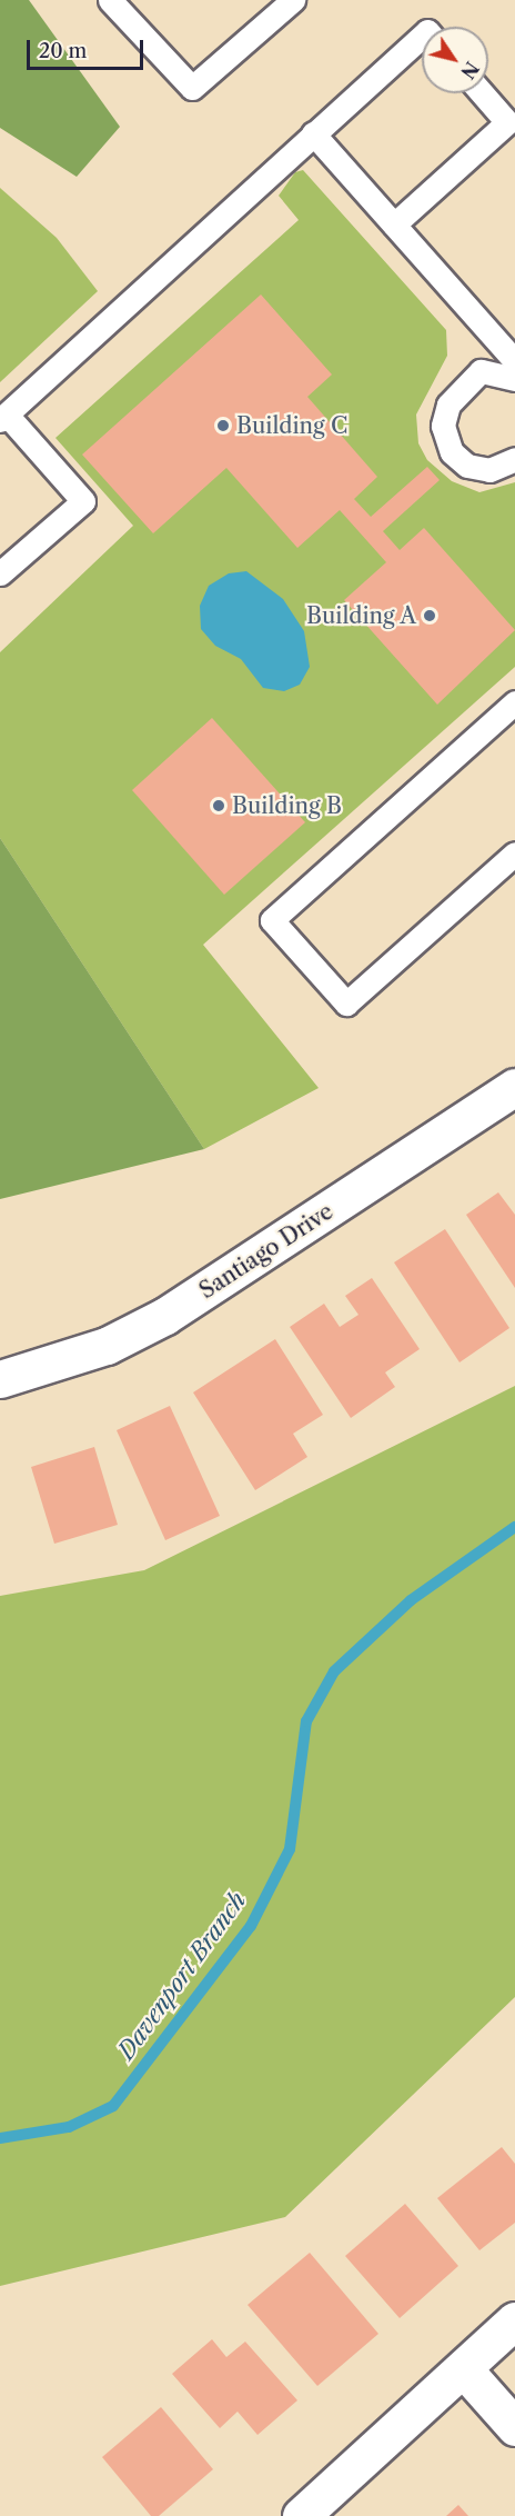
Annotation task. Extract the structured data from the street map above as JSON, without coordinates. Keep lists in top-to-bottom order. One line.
{"streets":{"street":["Santiago Drive"]},"water":["Davenport Branch"],"places":["Building C","Building A","Building B"],"scale_bar":"20 m","north":"bottom right"}
